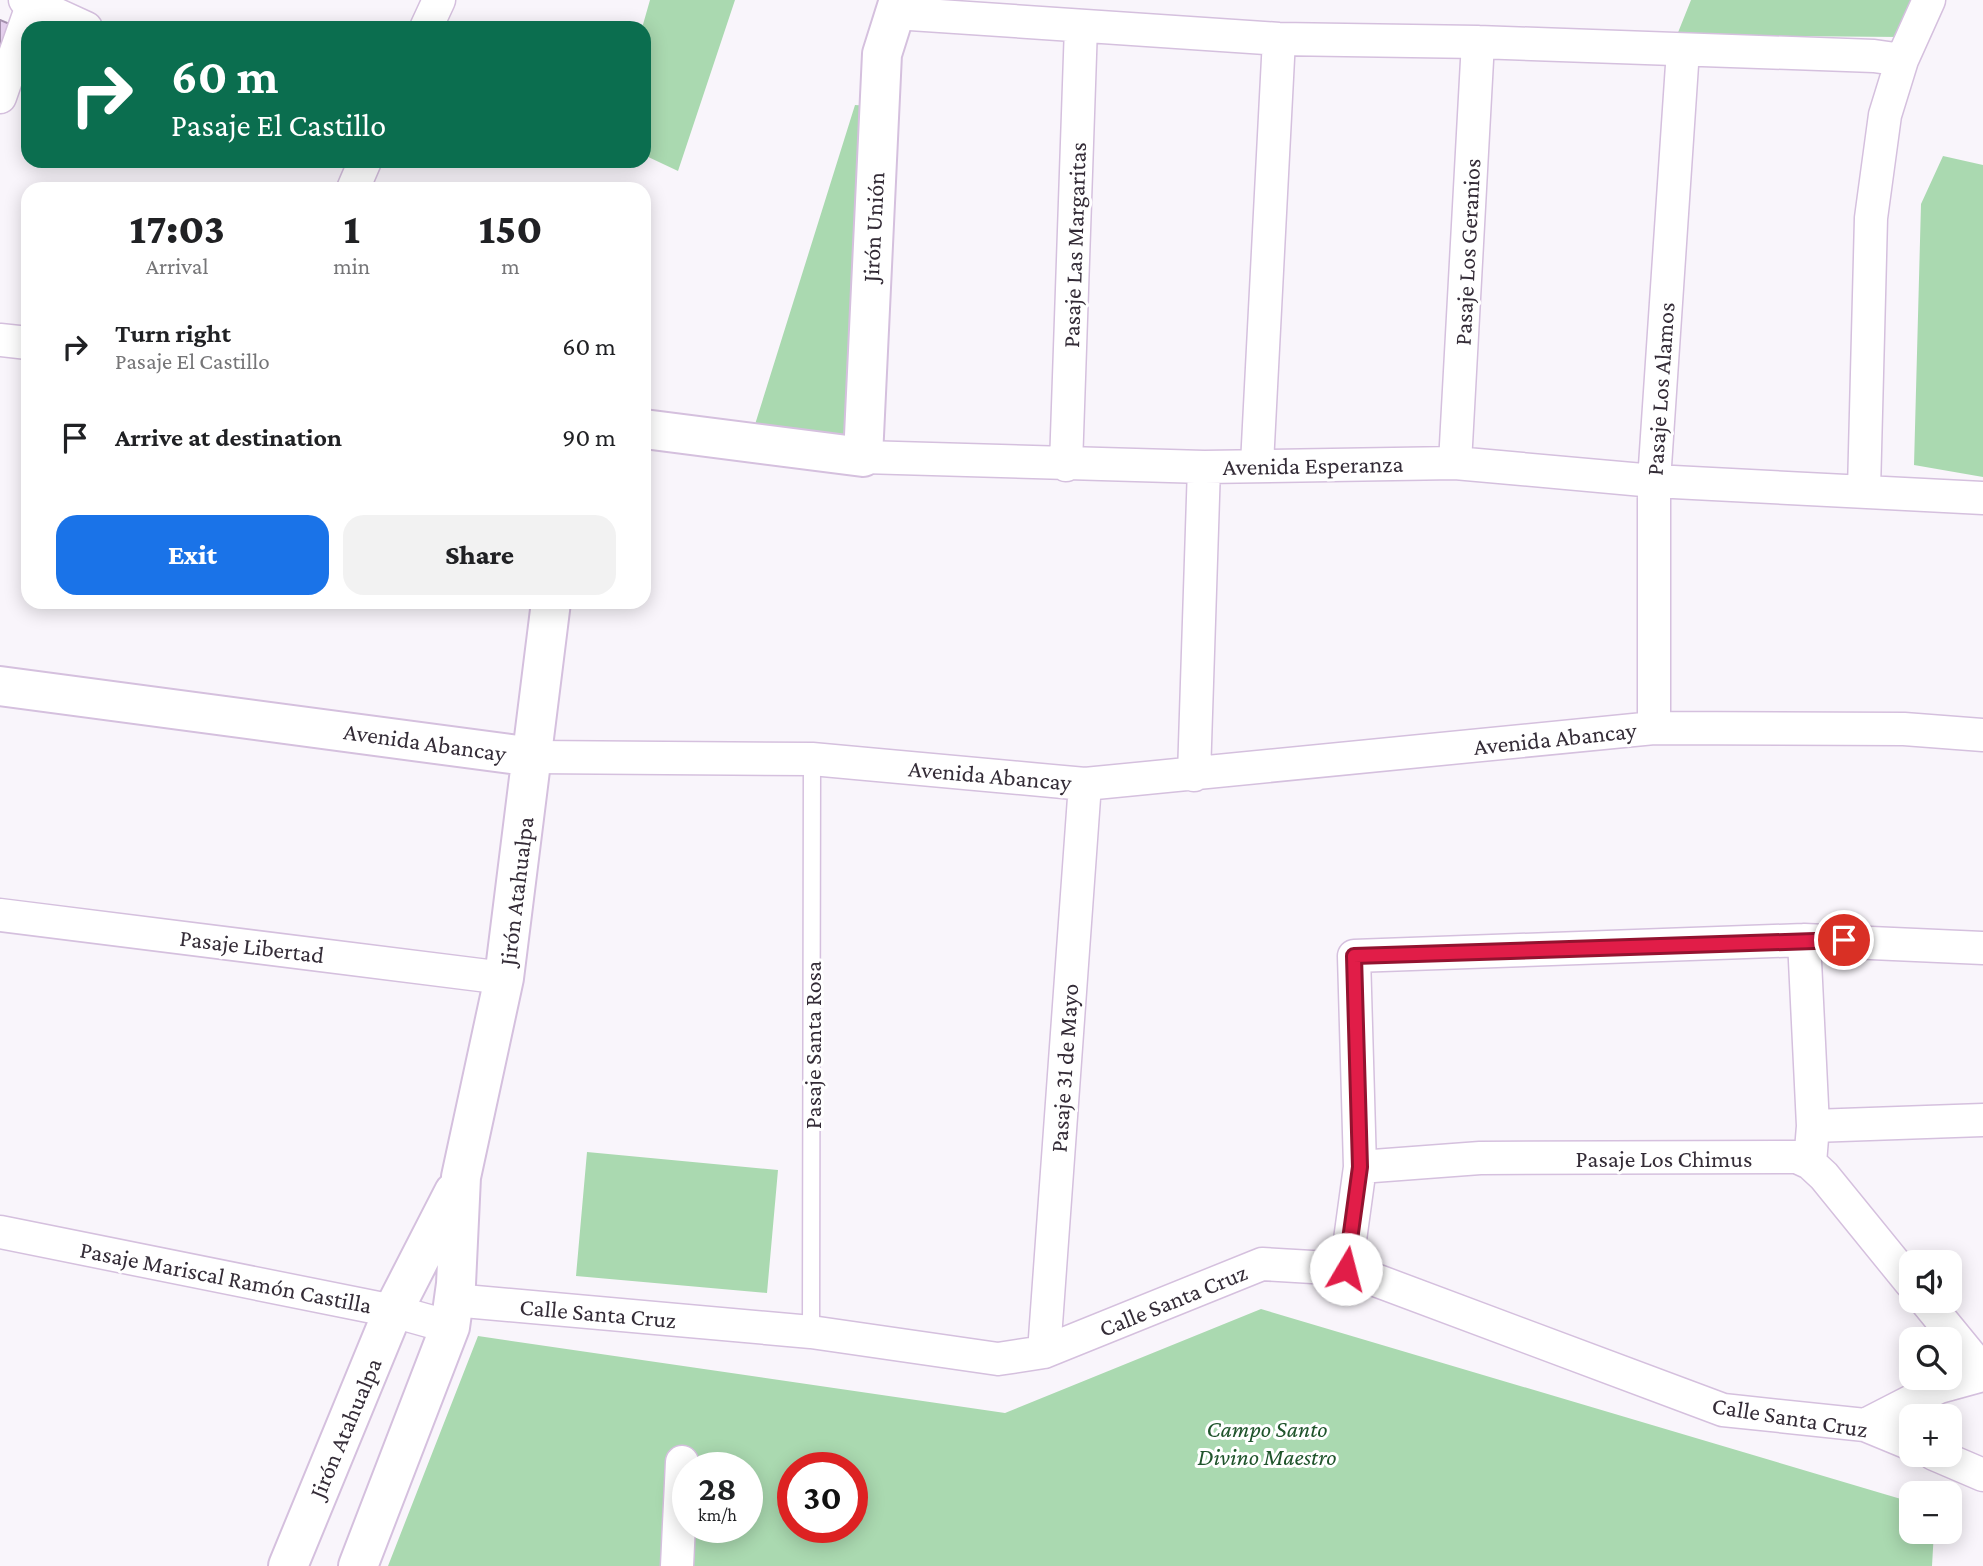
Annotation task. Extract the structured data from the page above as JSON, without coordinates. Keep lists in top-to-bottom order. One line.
{"streets":{"main road":["Jirón Unión","Avenida Esperanza","Avenida Abancay","Jirón Atahualpa"],"street":["Pasaje Las Margaritas","Pasaje Los Geranios","Pasaje Los Alamos","Pasaje Libertad","Pasaje 31 de Mayo","Pasaje Los Chimus","Pasaje Mariscal Ramón Castilla","Calle Santa Cruz"],"lane":["Pasaje Santa Rosa"]},"crossings":[["Jirón Unión","Avenida Esperanza"],["Pasaje Las Margaritas","Avenida Esperanza"],["Pasaje Los Geranios","Avenida Esperanza"],["Pasaje Los Alamos","Avenida Esperanza"],["Pasaje Los Alamos","Avenida Abancay"],["Avenida Abancay","Jirón Atahualpa"],["Avenida Abancay","Pasaje Santa Rosa"],["Avenida Abancay","Pasaje 31 de Mayo"],["Jirón Atahualpa","Pasaje Libertad"],["Jirón Atahualpa","Pasaje Mariscal Ramón Castilla"],["Jirón Atahualpa","Calle Santa Cruz"],["Pasaje Santa Rosa","Calle Santa Cruz"],["Pasaje 31 de Mayo","Calle Santa Cruz"],["Pasaje Mariscal Ramón Castilla","Calle Santa Cruz"]],"parks":["Campo Santo Divino Maestro"],"page":{"turn":["60 m","Pasaje El Castillo"],"eta":["17:03","Arrival","1","min","150","m"],"list":[{"name":"Turn right","note":"Pasaje El Castillo","value":"60 m"},{"name":"Arrive at destination","value":"90 m"}],"buttons":["Exit","Share"],"map_buttons":["+","−"],"speed":"28 km/h","limit":"30"}}
